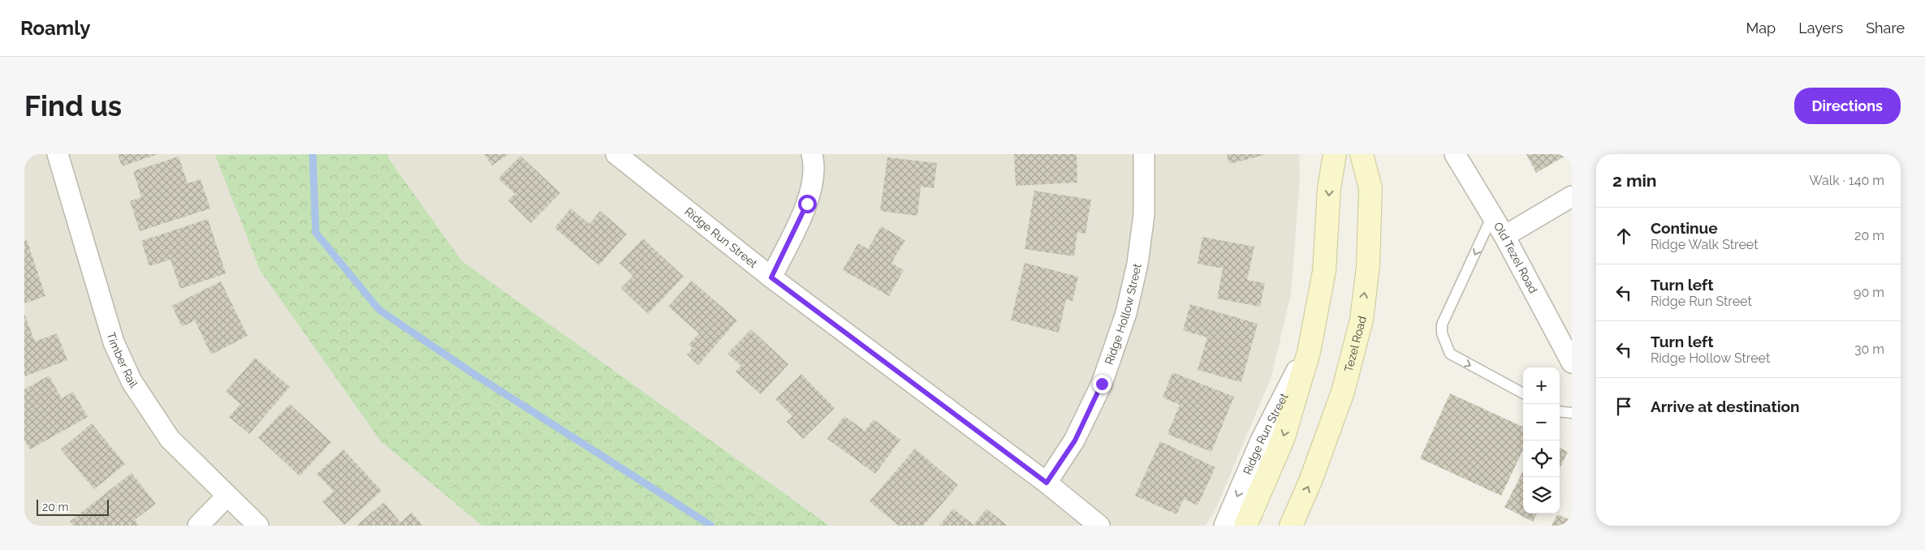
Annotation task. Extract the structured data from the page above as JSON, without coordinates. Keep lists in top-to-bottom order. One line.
{"streets":{"main road":["Tezel Road"],"street":["Ridge Run Street","Old Tezel Road","Ridge Hollow Street","Timber Rail"]},"crossings":[["Ridge Run Street","Ridge Hollow Street"]],"scale_bar":"20 m","page":{"header":"Roamly","nav":["Map","Layers","Share"],"buttons":"Directions","title":"Find us","heading":["2 min","Walk · 140 m"],"list":[["Continue","Ridge Walk Street","20 m"],["Turn left","Ridge Run Street","90 m"],["Turn left","Ridge Hollow Street","30 m"],"Arrive at destination"],"map_buttons":["+","−"],"scale":"20 m"}}
